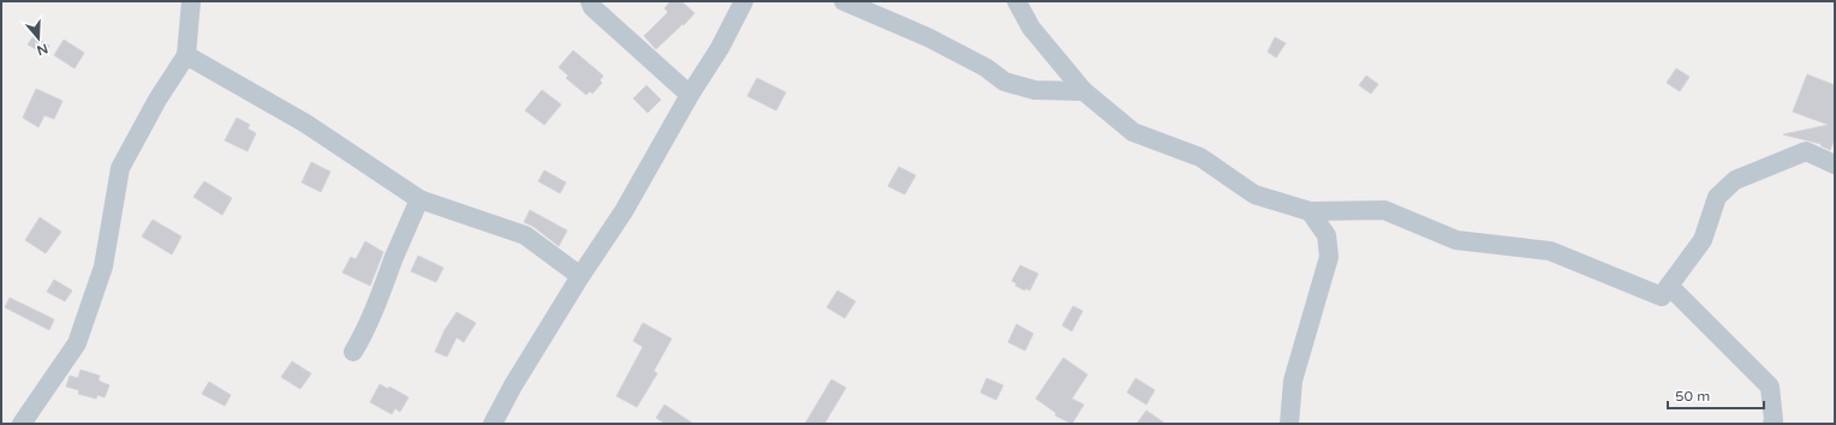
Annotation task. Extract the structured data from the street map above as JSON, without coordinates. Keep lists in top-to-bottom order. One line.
{"scale_bar":"50 m","north":"bottom"}
